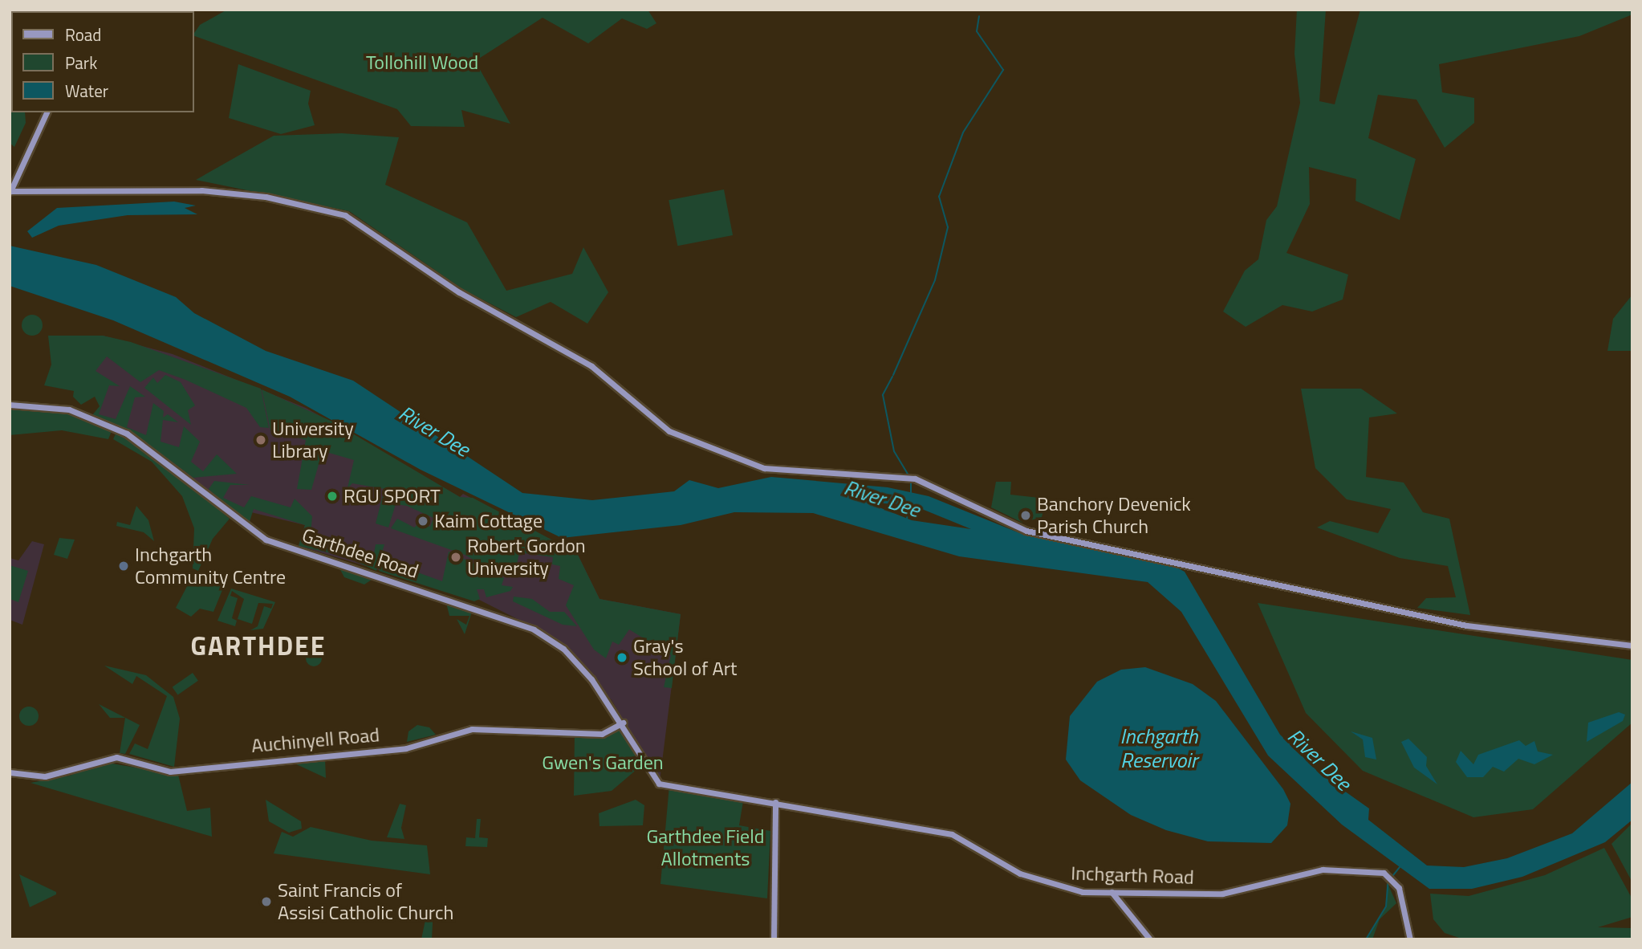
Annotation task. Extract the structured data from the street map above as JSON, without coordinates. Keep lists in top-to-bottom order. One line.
{"streets":{"street":["Garthdee Road","Auchinyell Road","Inchgarth Road"]},"crossings":[["Garthdee Road","Auchinyell Road"],["Garthdee Road","Inchgarth Road"]],"districts":["GARTHDEE"],"water":["River Dee","Inchgarth Reservoir"],"parks":["Tollohill Wood","Gwen's Garden","Garthdee Field Allotments"],"places":["University Library","RGU SPORT","Banchory Devenick Parish Church","Kaim Cottage","Robert Gordon University","Inchgarth Community Centre","Gray's School of Art","Saint Francis of Assisi Catholic Church"],"legend":["Road","Park","Water"]}
